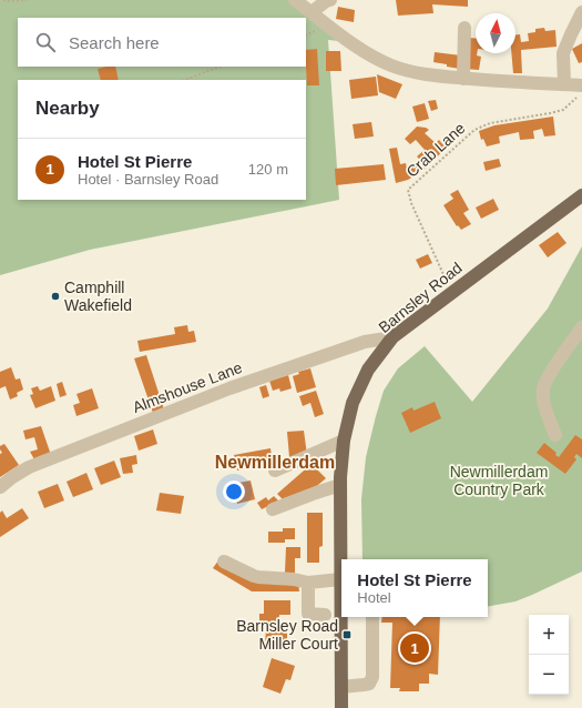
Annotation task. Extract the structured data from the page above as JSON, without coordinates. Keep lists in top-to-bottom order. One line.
{"streets":{"main road":["Barnsley Road"],"street":["Almshouse Lane"],"path":["Crab Lane"]},"crossings":[["Crab Lane","Barnsley Road"],["Barnsley Road","Almshouse Lane"]],"districts":["Newmillerdam"],"parks":["Newmillerdam Country Park"],"places":{"other":["Camphill Wakefield"],"transit":["Barnsley Road Miller Court"]},"north":"top","page":{"search":"Search here","heading":"Nearby","list":[{"mark":"1","name":"Hotel St Pierre","note":"Hotel · Barnsley Road","value":"120 m"}],"popup":["Hotel St Pierre","Hotel"],"map_buttons":["+","−"],"pins":"1"}}
